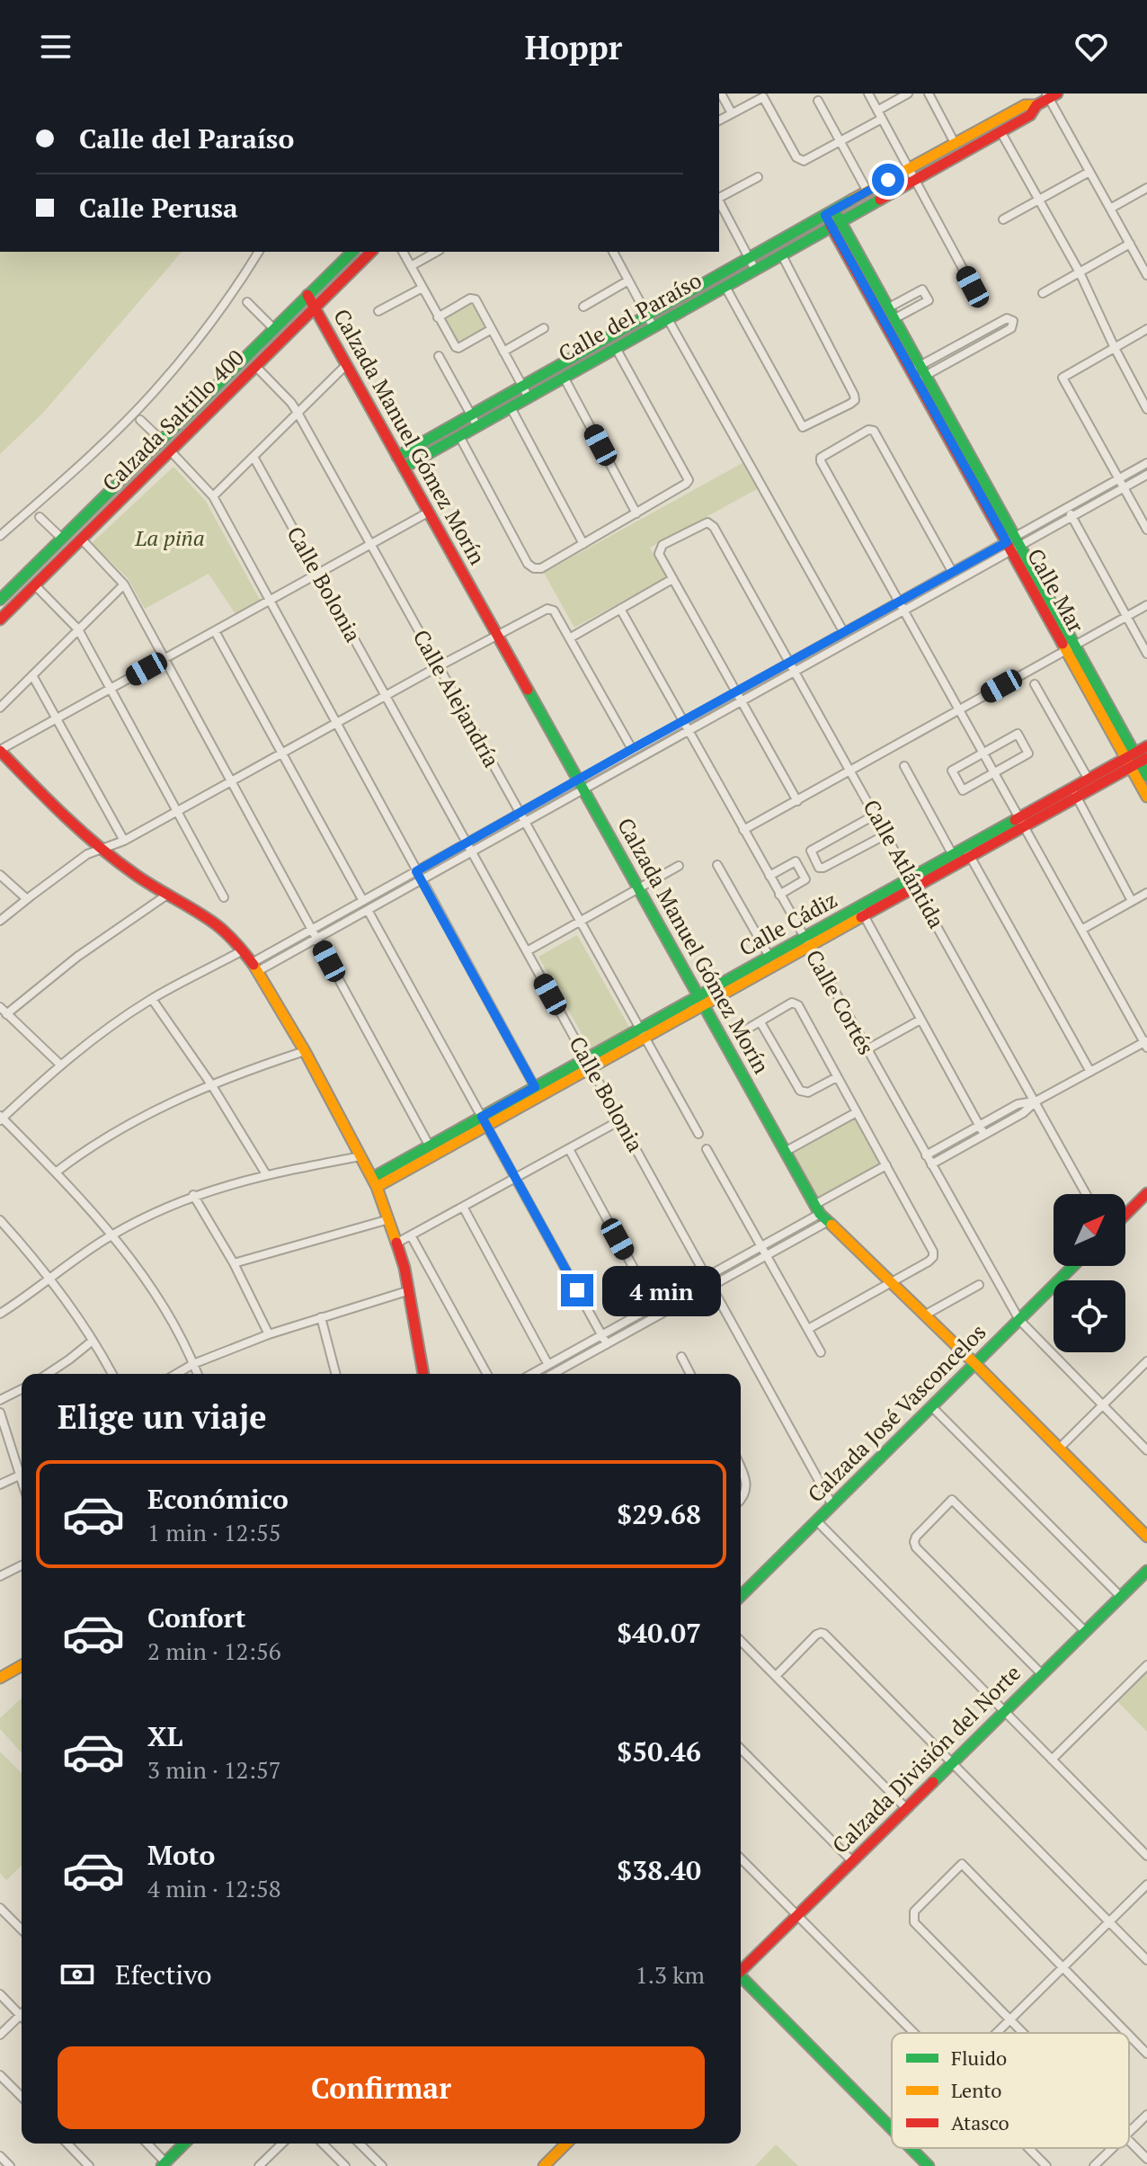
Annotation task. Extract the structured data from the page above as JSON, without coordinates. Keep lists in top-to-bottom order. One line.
{"streets":{"street":["Calle del Paraíso","Calzada Saltillo 400","Calzada Manuel Gómez Morín","Calle Bolonia","Calle Mar","Calle Alejandría","Calle Atlántida","Calle Cádiz","Calle Cortés","Calzada José Vasconcelos","Calzada División del Norte"]},"crossings":[["Calle del Paraíso","Calzada Manuel Gómez Morín"],["Calle del Paraíso","Calle Mar"],["Calzada Saltillo 400","Calzada Manuel Gómez Morín"],["Calzada Saltillo 400","Calle Alejandría"],["Calzada Manuel Gómez Morín","Calle Cádiz"],["Calzada Manuel Gómez Morín","Calzada José Vasconcelos"],["Calle Bolonia","Calle Cádiz"],["Calle Bolonia","Calzada José Vasconcelos"],["Calle Mar","Calle Cádiz"],["Calle Alejandría","Calle Cádiz"],["Calle Atlántida","Calle Cádiz"],["Calle Cádiz","Calle Cortés"],["Calle Cortés","Calzada José Vasconcelos"]],"parks":["La piña"],"legend":["Fluido","Lento","Atasco"],"north":"top right","page":{"header":"Hoppr","banner":["Calle del Paraíso","Calle Perusa"],"bubble":"4 min","heading":"Elige un viaje","list":[{"name":"Económico","note":"1 min · 12:55","value":"$29.68"},{"name":"Confort","note":"2 min · 12:56","value":"$40.07"},{"name":"XL","note":"3 min · 12:57","value":"$50.46"},{"name":"Moto","note":"4 min · 12:58","value":"$38.40"}],"pay":["Efectivo","1.3 km"],"buttons":"Confirmar"}}
